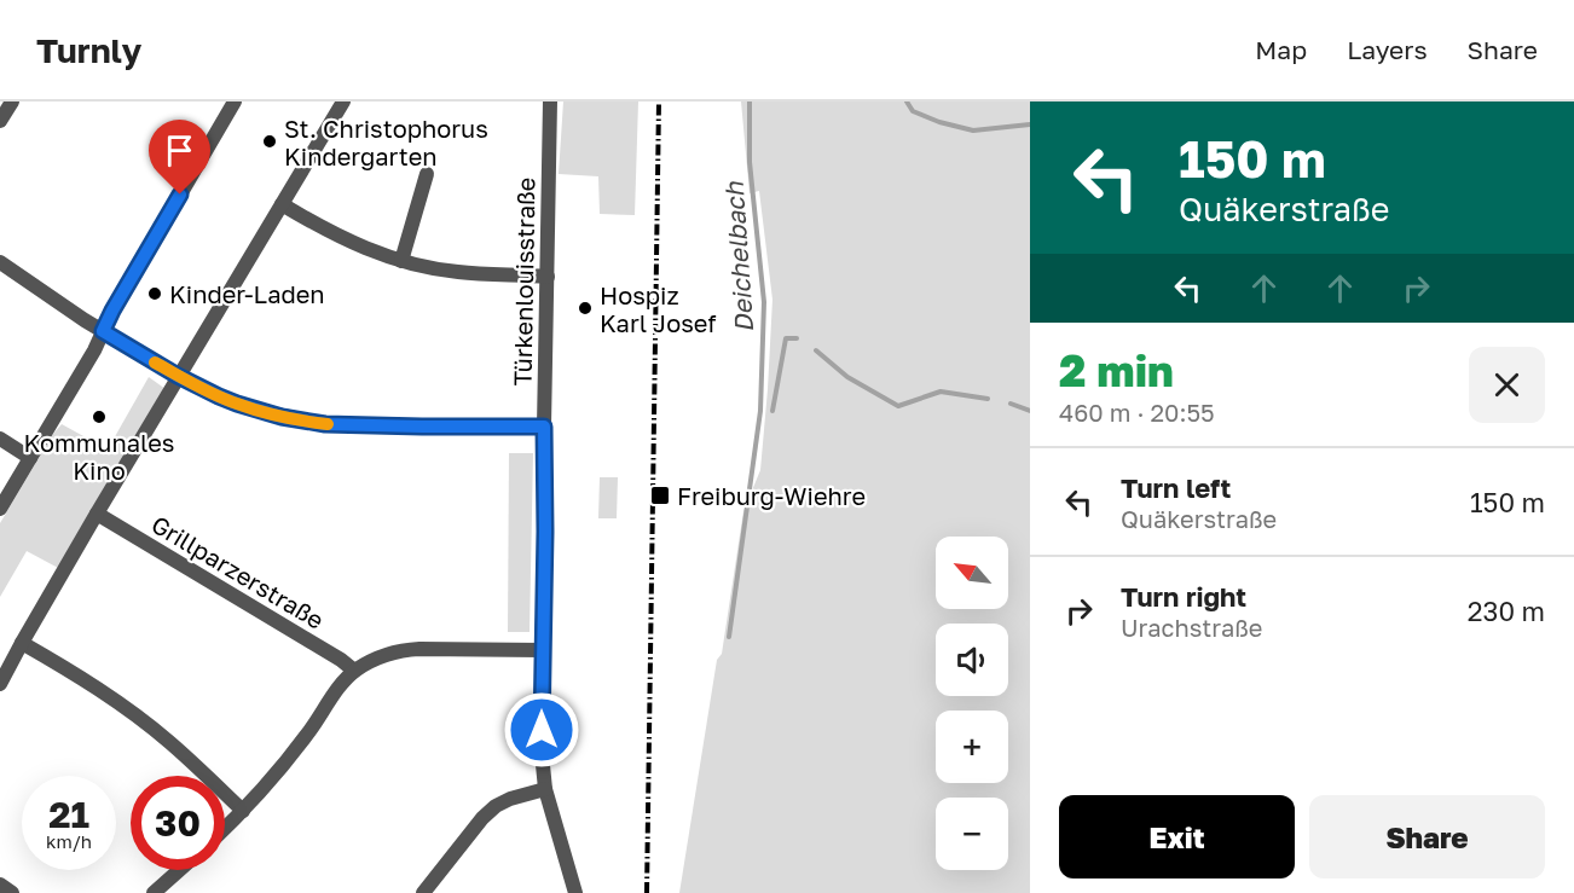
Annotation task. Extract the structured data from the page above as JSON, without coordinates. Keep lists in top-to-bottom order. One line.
{"streets":{"street":["Türkenlouisstraße","Grillparzerstraße"]},"water":["Deichelbach"],"places":{"other":["St. Christophorus Kindergarten","Kinder-Laden","Hospiz Karl Josef","Kommunales Kino"],"transit":["Freiburg-Wiehre"]},"north":"top left","page":{"header":"Turnly","nav":["Map","Layers","Share"],"turn":["150 m","Quäkerstraße"],"heading":["2 min","460 m · 20:55"],"list":[{"name":"Turn left","note":"Quäkerstraße","value":"150 m"},{"name":"Turn right","note":"Urachstraße","value":"230 m"}],"map_buttons":["+","−"],"speed":"21 km/h","limit":"30","buttons":["Exit","Share"]}}
